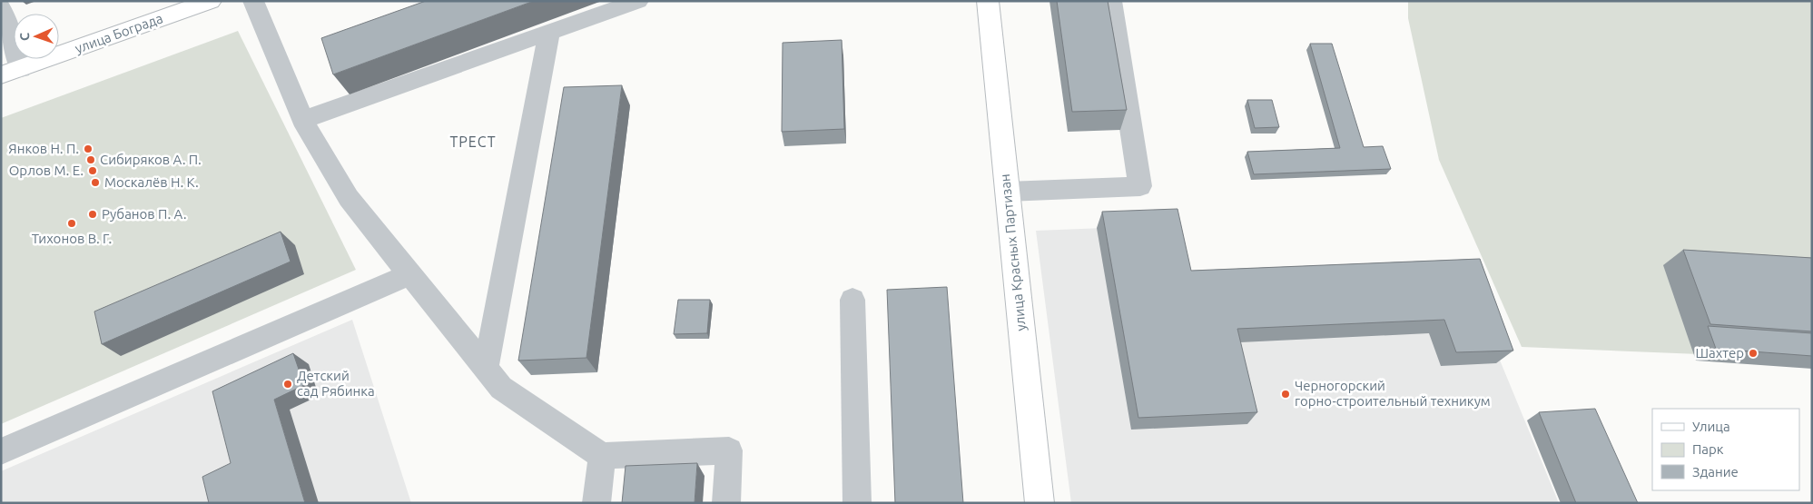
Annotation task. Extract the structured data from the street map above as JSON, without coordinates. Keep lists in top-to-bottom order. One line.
{"streets":{"main road":["улица Бограда","улица Красных Партизан"]},"districts":["ТРЕСТ"],"places":["Янков Н. П.","Сибиряков А. П.","Орлов М. Е.","Москалёв Н. К.","Рубанов П. А.","Тихонов В. Г.","Шахтер","Детский сад Рябинка","Черногорский горно-строительный техникум"],"legend":["Улица","Парк","Здание"],"north":"left"}
